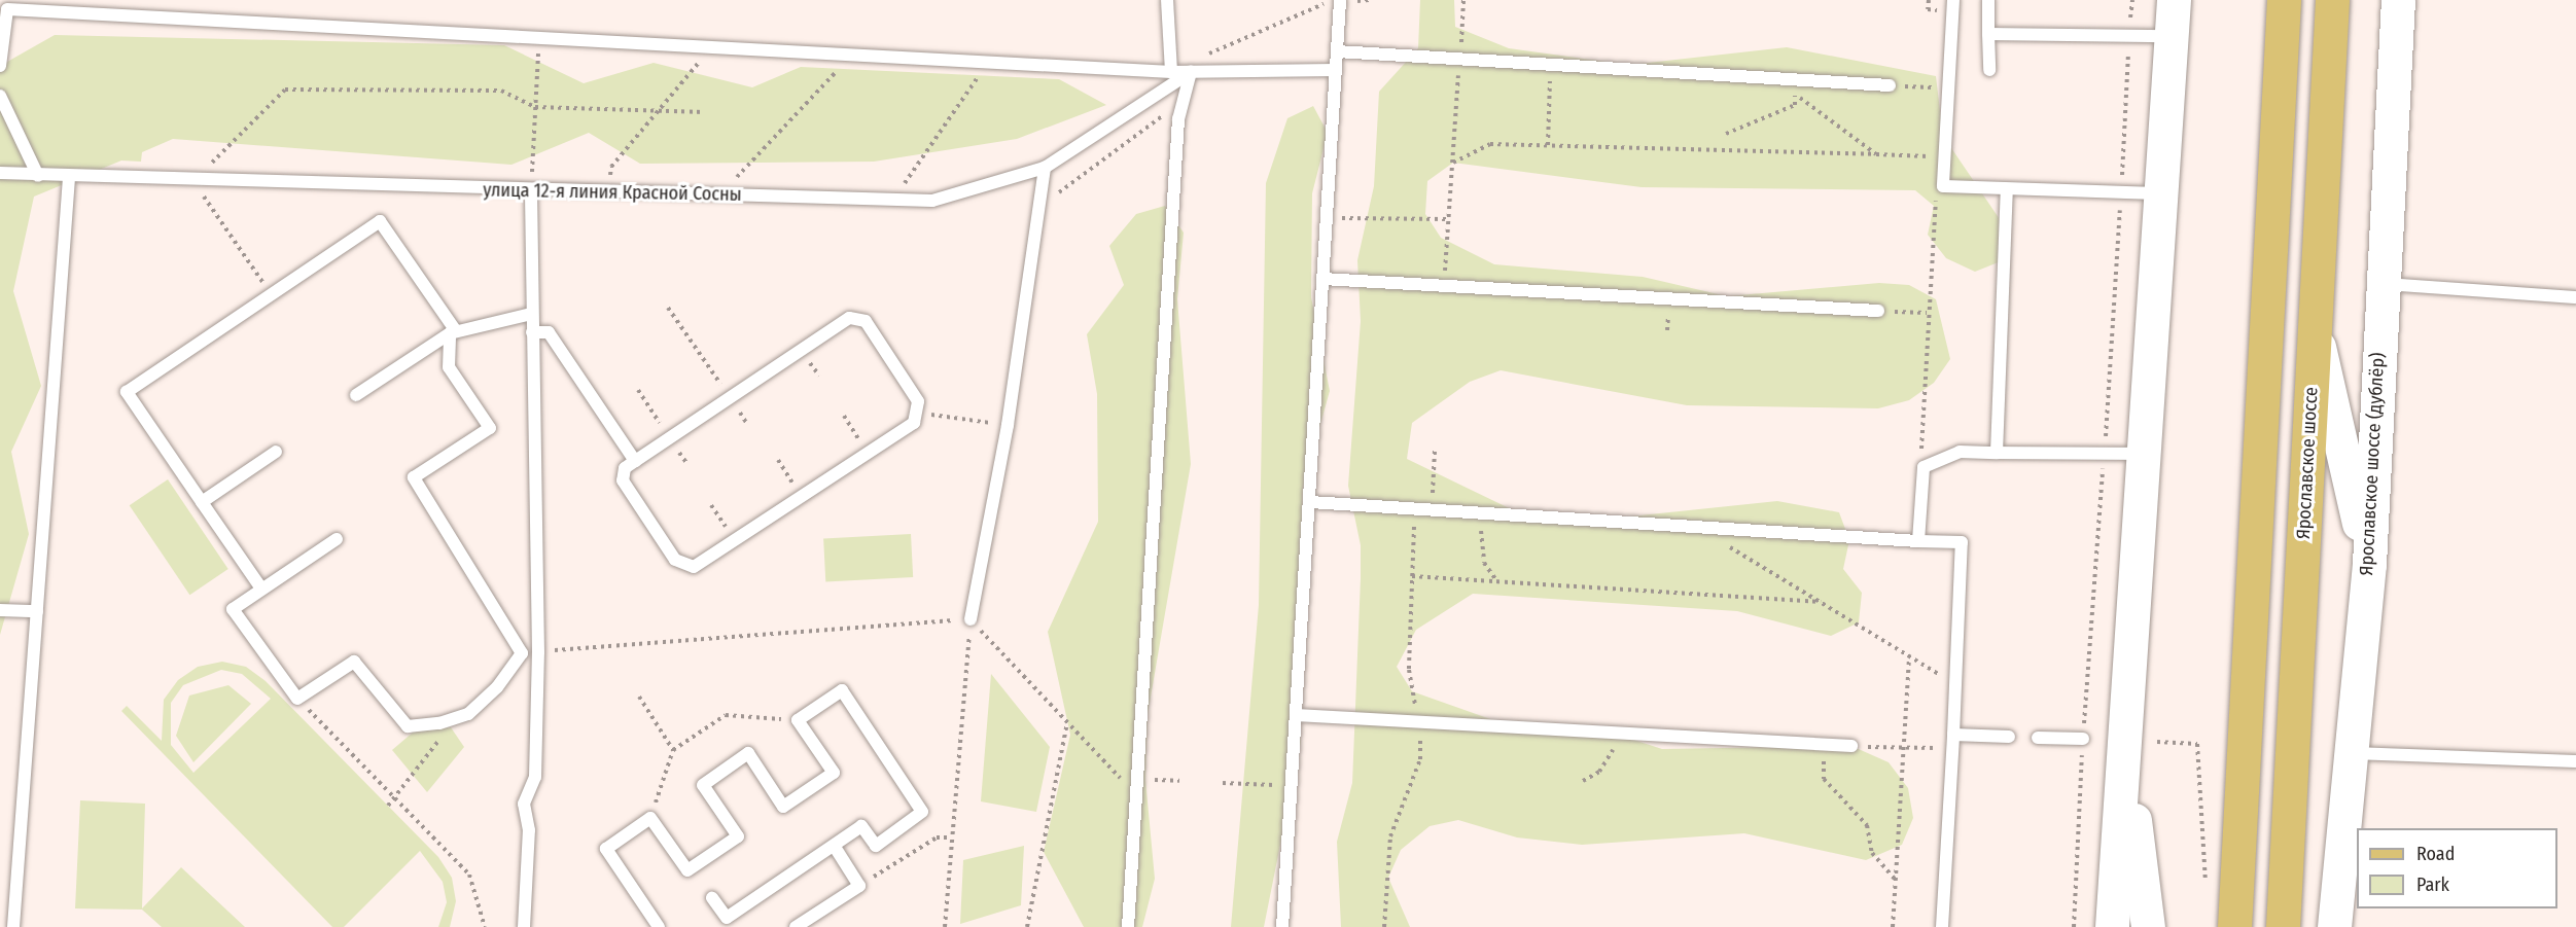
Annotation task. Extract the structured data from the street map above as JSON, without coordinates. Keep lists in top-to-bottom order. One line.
{"streets":{"main road":["Ярославское шоссе"],"street":["Ярославское шоссе (дублёр)"],"lane":["улица 12-я линия Красной Сосны"]},"legend":["Road","Park"]}
